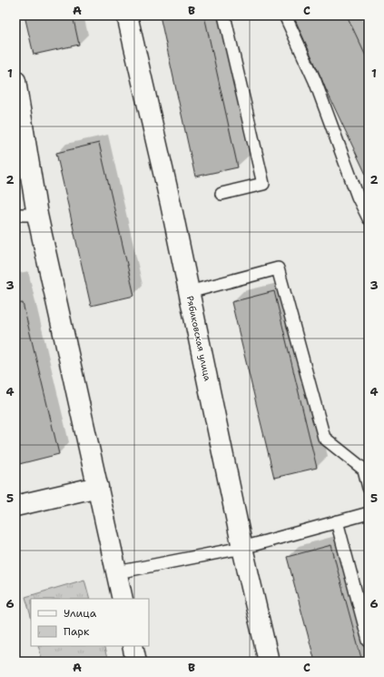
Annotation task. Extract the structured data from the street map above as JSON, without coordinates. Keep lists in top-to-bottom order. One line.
{"streets":{"street":["Рябиковская улица"]},"legend":["Улица","Парк"],"grid":{"columns":["A","B","C"],"rows":["1","2","3","4","5","6"]}}
